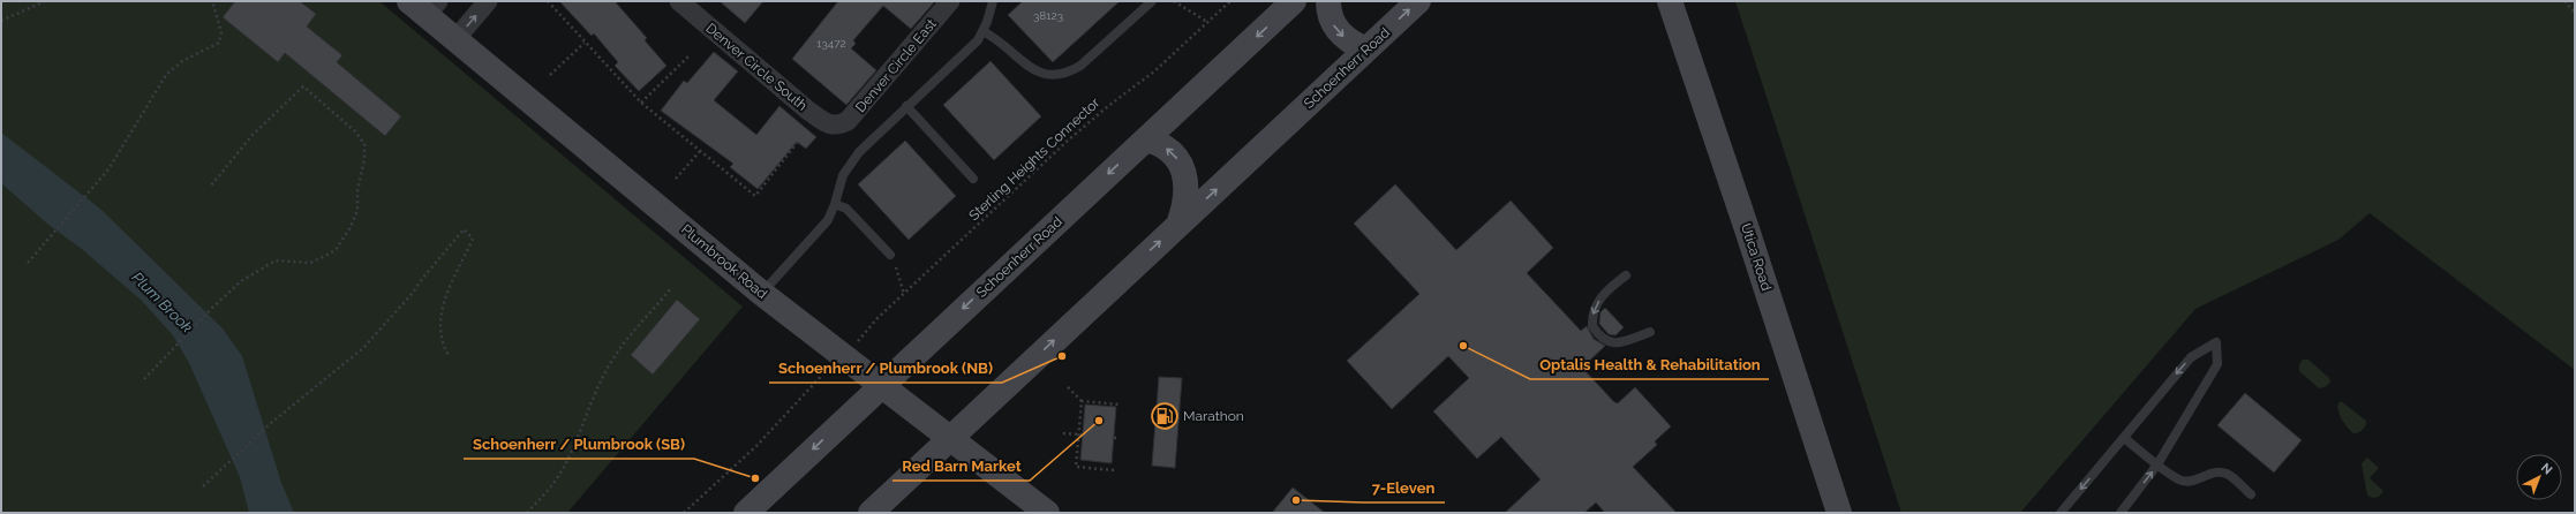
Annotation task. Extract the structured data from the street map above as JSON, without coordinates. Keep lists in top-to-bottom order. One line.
{"streets":{"main road":["Schoenherr Road","Utica Road","Plumbrook Road"],"street":["Denver Circle East","Denver Circle South"],"path":["Sterling Heights Connector"]},"crossings":[["Denver Circle East","Denver Circle South"],["Schoenherr Road","Plumbrook Road"]],"water":["Plum Brook"],"places":{"other":["Optalis Health & Rehabilitation","Schoenherr / Plumbrook (NB)","Red Barn Market","Schoenherr / Plumbrook (SB)","7-Eleven"],"fuel station":["Marathon"]},"house_numbers":["38123","13472"],"north":"top right"}
